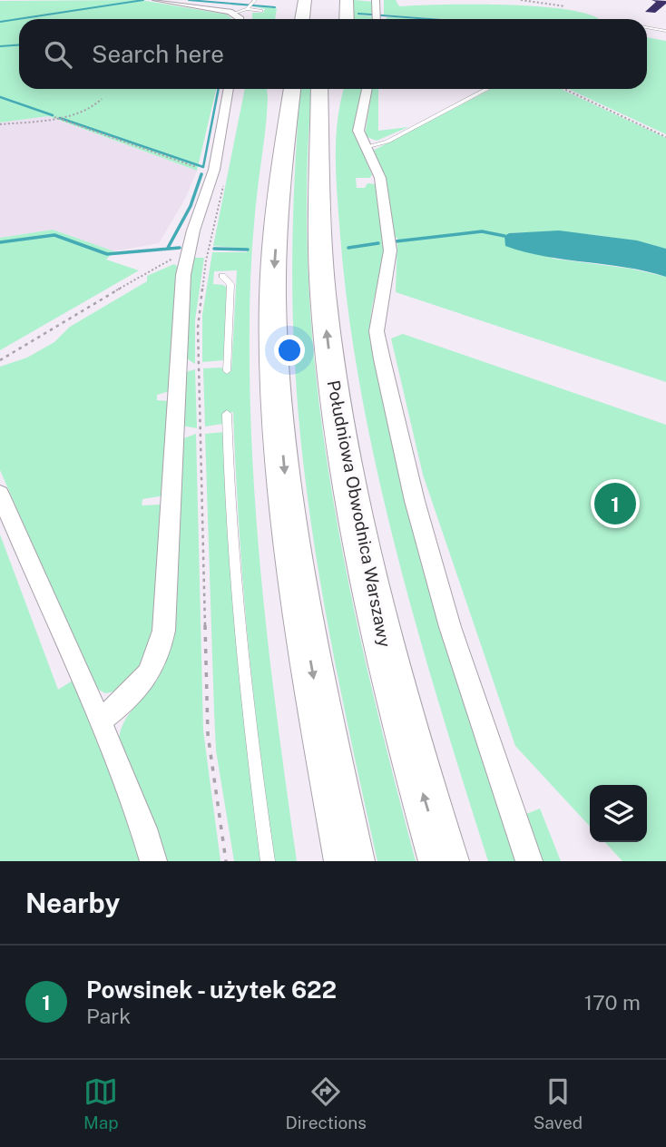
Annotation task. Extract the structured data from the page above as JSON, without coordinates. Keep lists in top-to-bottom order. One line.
{"streets":{"highway":["Południowa Obwodnica Warszawy"]},"page":{"search":"Search here","pins":"1","heading":"Nearby","list":[{"mark":"1","name":"Powsinek - użytek 622","note":"Park","value":"170 m"}],"nav":["Map","Directions","Saved"]}}
